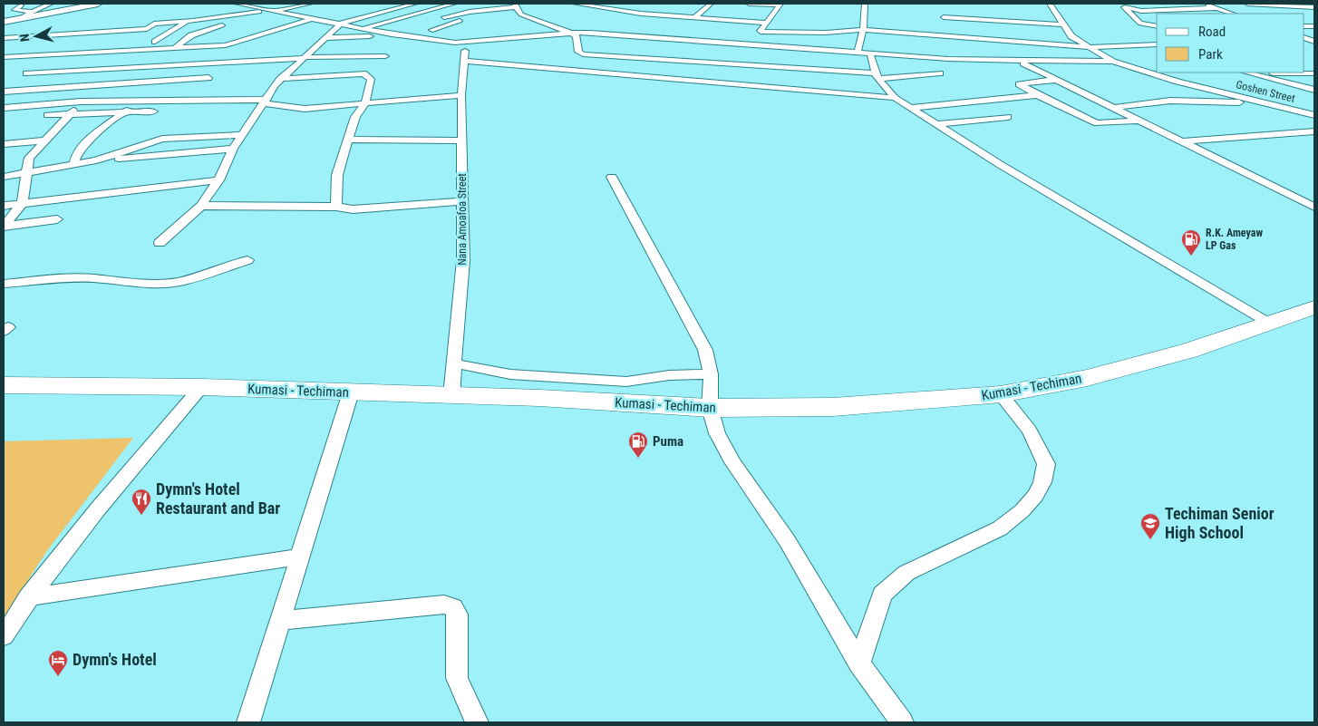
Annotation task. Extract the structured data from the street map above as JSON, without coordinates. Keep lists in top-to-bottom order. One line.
{"streets":{"highway":["Kumasi - Techiman"],"street":["Goshen Street","Nana Amoafoa Street"]},"crossings":[["Nana Amoafoa Street","Kumasi - Techiman"]],"places":{"fuel station":["R.K. Ameyaw LP Gas","Puma"],"restaurant":["Dymn's Hotel Restaurant and Bar"],"school or university":["Techiman Senior High School"],"hotel":["Dymn's Hotel"]},"legend":["Road","Park"],"north":"left"}
